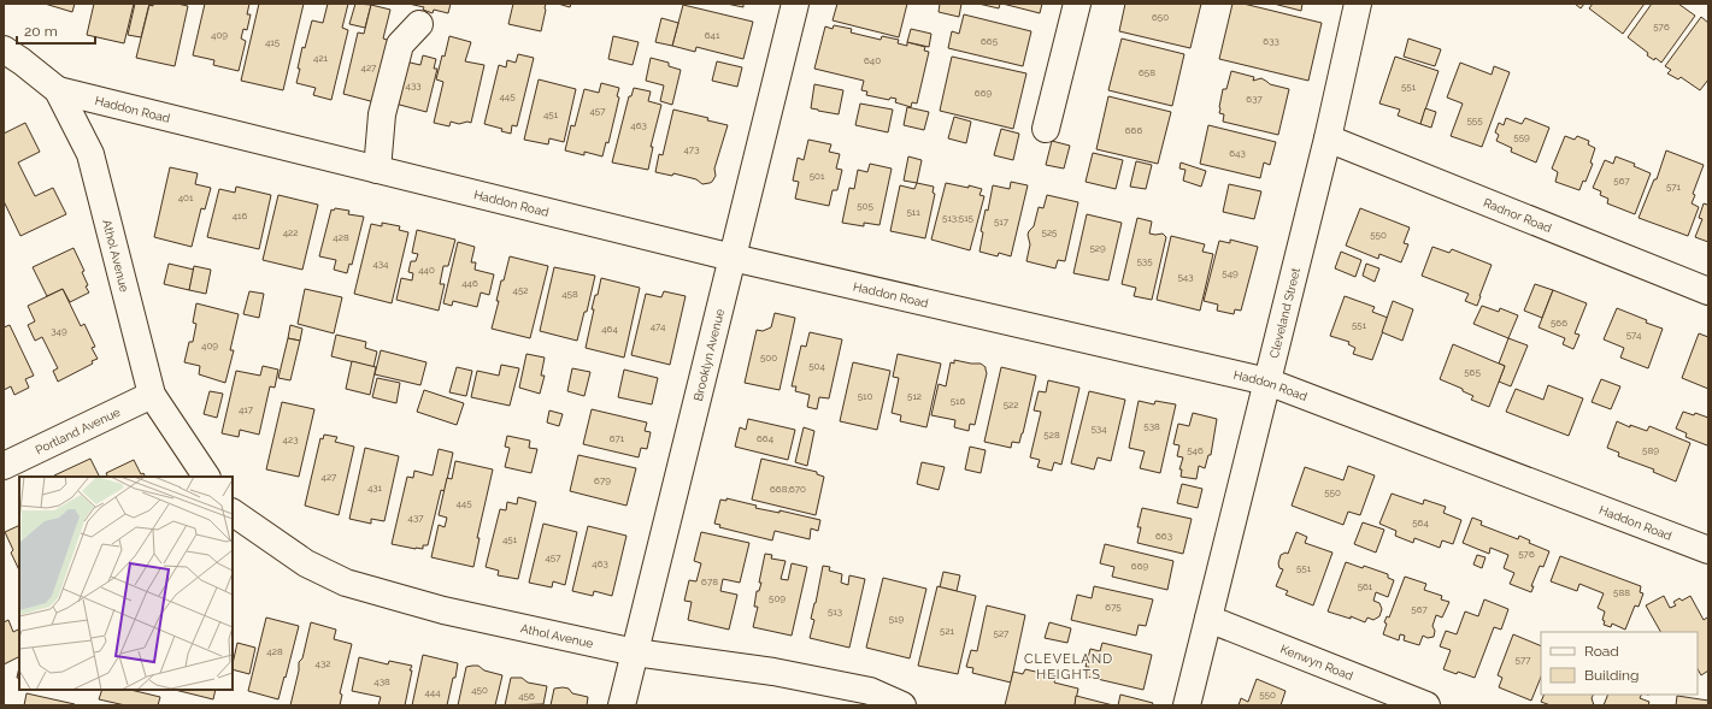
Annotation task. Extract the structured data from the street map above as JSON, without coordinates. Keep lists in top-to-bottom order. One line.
{"streets":{"street":["Haddon Road","Radnor Road","Athol Avenue","Cleveland Street","Brooklyn Avenue","Portland Avenue","Kenwyn Road"]},"crossings":[["Haddon Road","Athol Avenue"],["Haddon Road","Cleveland Street"],["Haddon Road","Brooklyn Avenue"],["Radnor Road","Cleveland Street"],["Athol Avenue","Brooklyn Avenue"],["Athol Avenue","Portland Avenue"],["Cleveland Street","Kenwyn Road"]],"districts":["CLEVELAND HEIGHTS"],"house_numbers":["650","576","409","641","665","633","415","421","640","427","658","433","551","669","445","637","457","451","555","463","666","559","473","643","501","567","571","401","505","511","416","513;515","517","422","525","550","428","529","535","434","440","549","543","446","452","458","566","551","474","464","349","574","409","500","504","565","510","512","516","522","417","538","534","528","671","664","423","546","589","427","679","431","668;670","550","445","437","564","663","451","576","457","463","669","551","678","561","588","509","675","567","513","519","521","527","428","577","432","438","450","444","550","456"],"legend":["Road","Building"],"scale_bar":"20 m"}
